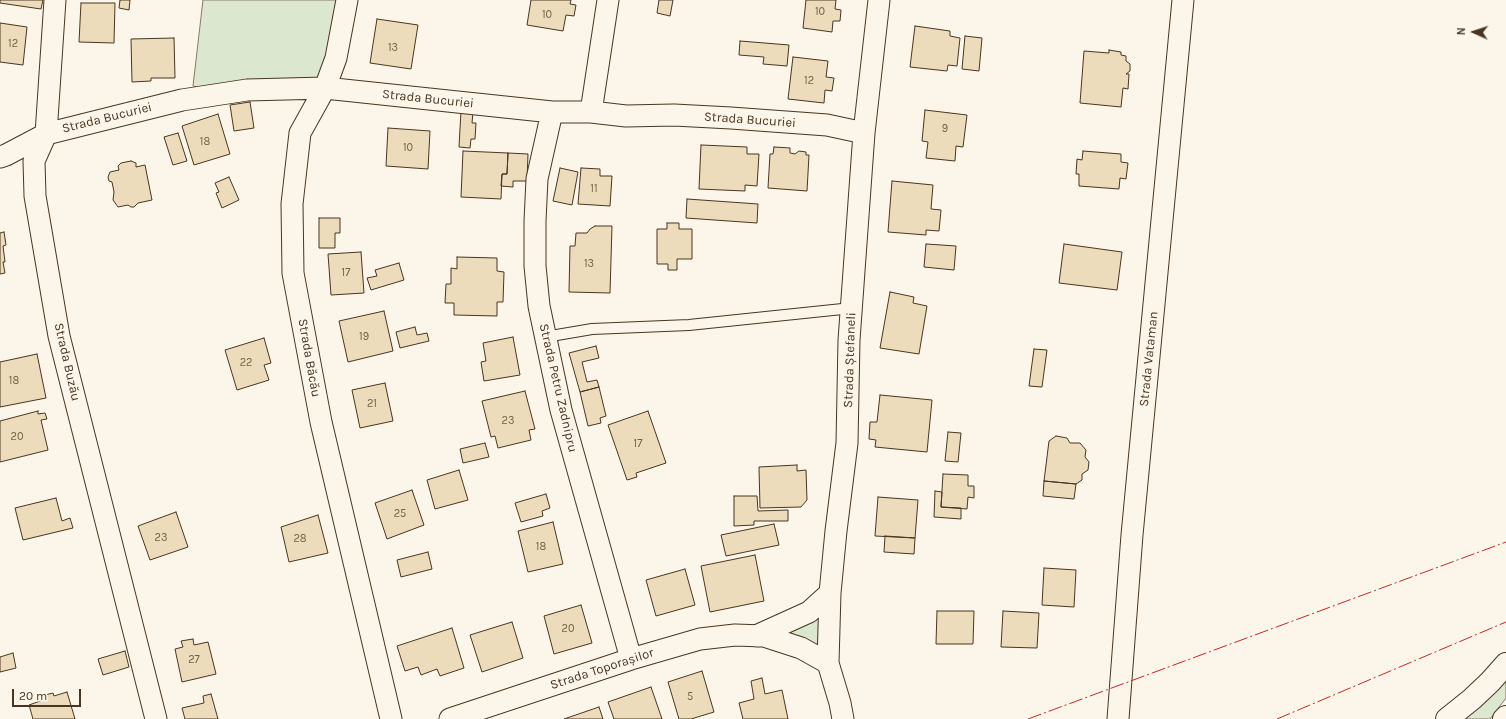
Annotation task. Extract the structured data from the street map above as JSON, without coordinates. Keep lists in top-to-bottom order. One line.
{"streets":{"street":["Strada Bucuriei","Strada Băcău","Strada Vataman","Strada Ștefaneli","Strada Buzău","Strada Petru Zadnipru","Strada Toporașilor"]},"crossings":[["Strada Bucuriei","Strada Băcău"],["Strada Bucuriei","Strada Ștefaneli"],["Strada Bucuriei","Strada Buzău"],["Strada Bucuriei","Strada Petru Zadnipru"],["Strada Ștefaneli","Strada Toporașilor"],["Strada Petru Zadnipru","Strada Toporașilor"]],"house_numbers":["10","10","12","13","12","9","18","10","11","13","17","19","22","18","21","23","20","17","25","23","28","18","20","27","5"],"scale_bar":"20 m","north":"left"}
